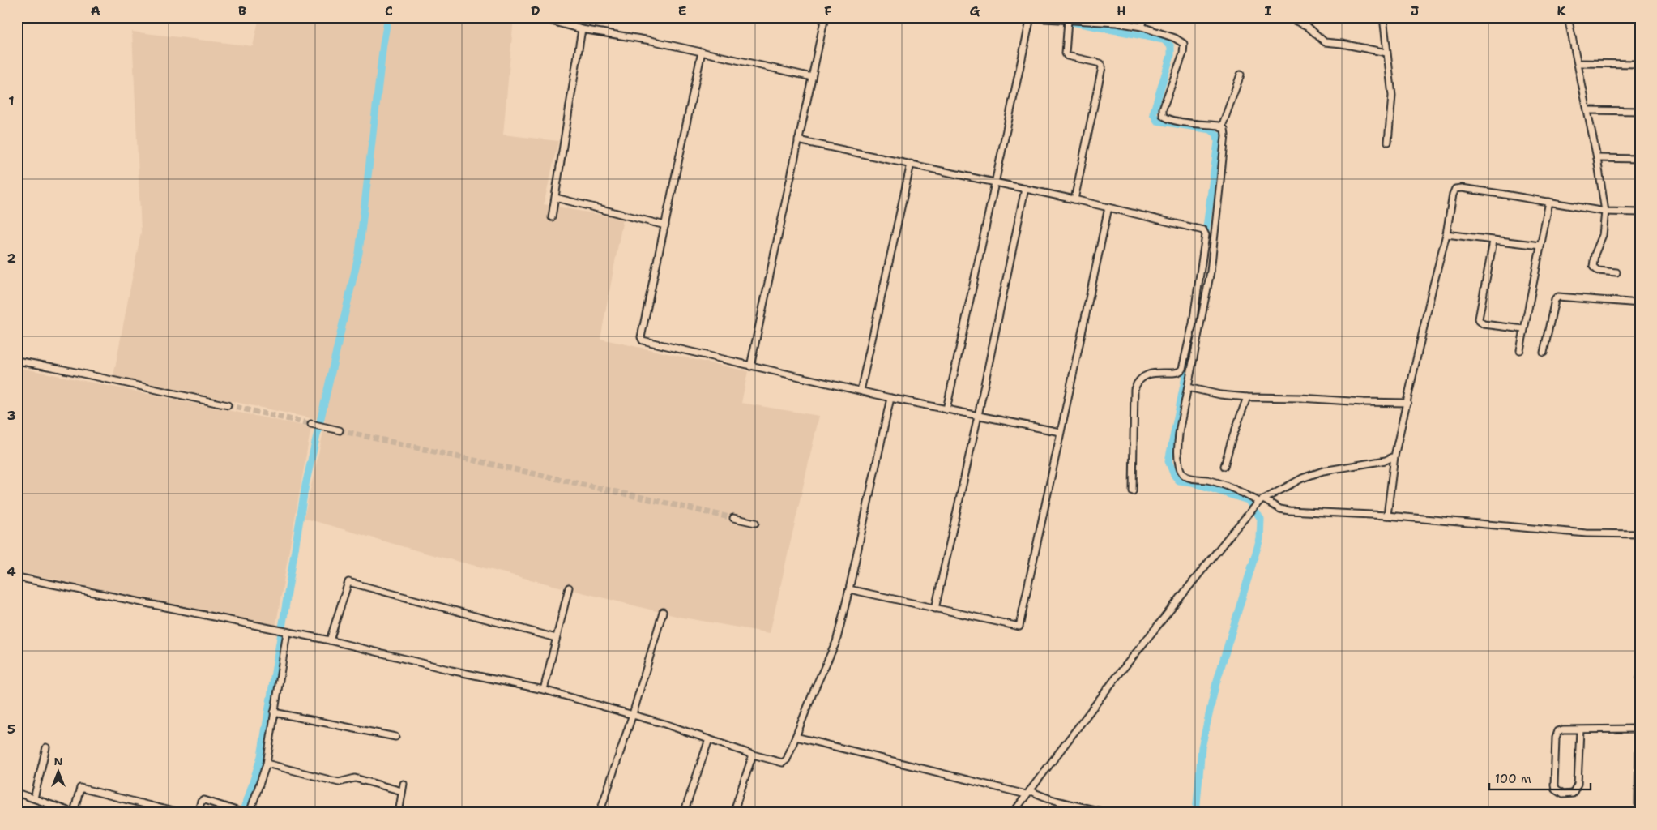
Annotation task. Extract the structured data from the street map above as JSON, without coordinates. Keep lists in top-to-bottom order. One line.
{"scale_bar":"100 m","north":"top","grid":{"columns":["A","B","C","D","E","F","G","H","I","J","K"],"rows":["1","2","3","4","5"]}}
